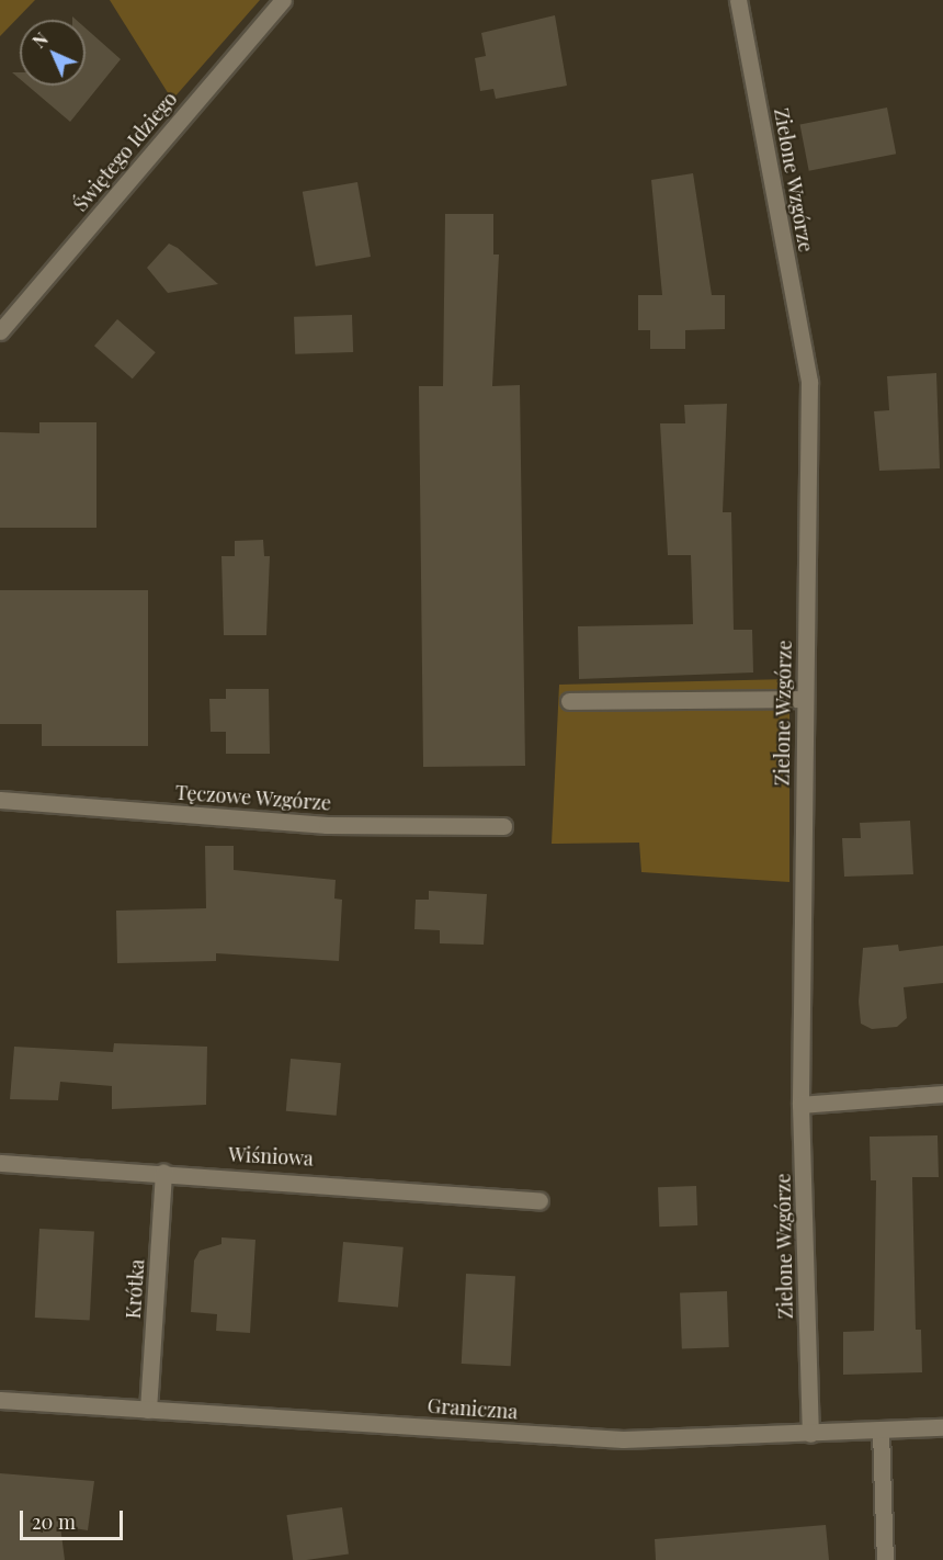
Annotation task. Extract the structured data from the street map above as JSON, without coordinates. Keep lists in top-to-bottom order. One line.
{"streets":{"street":["Świętego Idziego","Zielone Wzgórze","Tęczowe Wzgórze","Wiśniowa","Krótka","Graniczna"]},"crossings":[["Zielone Wzgórze","Graniczna"],["Wiśniowa","Krótka"],["Krótka","Graniczna"]],"scale_bar":"20 m","north":"top left"}
